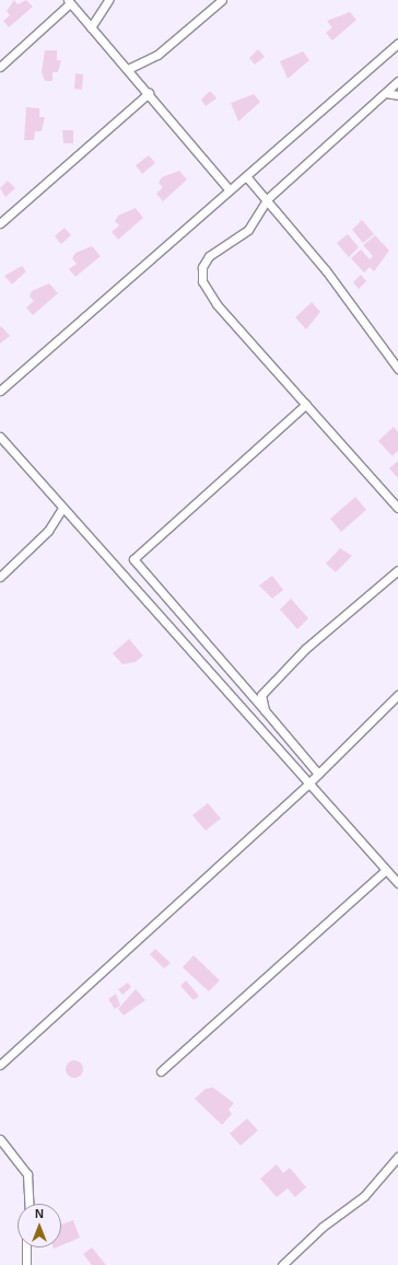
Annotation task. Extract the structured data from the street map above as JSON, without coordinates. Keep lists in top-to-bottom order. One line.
{"north":"top"}
